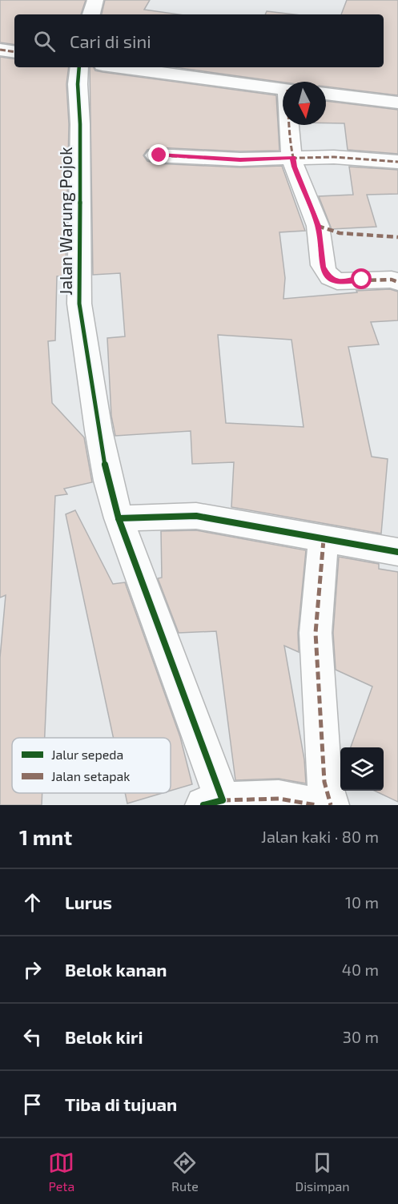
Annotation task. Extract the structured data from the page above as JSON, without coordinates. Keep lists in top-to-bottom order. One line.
{"streets":{"street":["Jalan Warung Pojok"]},"legend":["Jalur sepeda","Jalan setapak"],"north":"bottom","page":{"search":"Cari di sini","heading":["1 mnt","Jalan kaki · 80 m"],"list":[["Lurus","10 m"],["Belok kanan","40 m"],["Belok kiri","30 m"],"Tiba di tujuan"],"nav":["Peta","Rute","Disimpan"]}}
